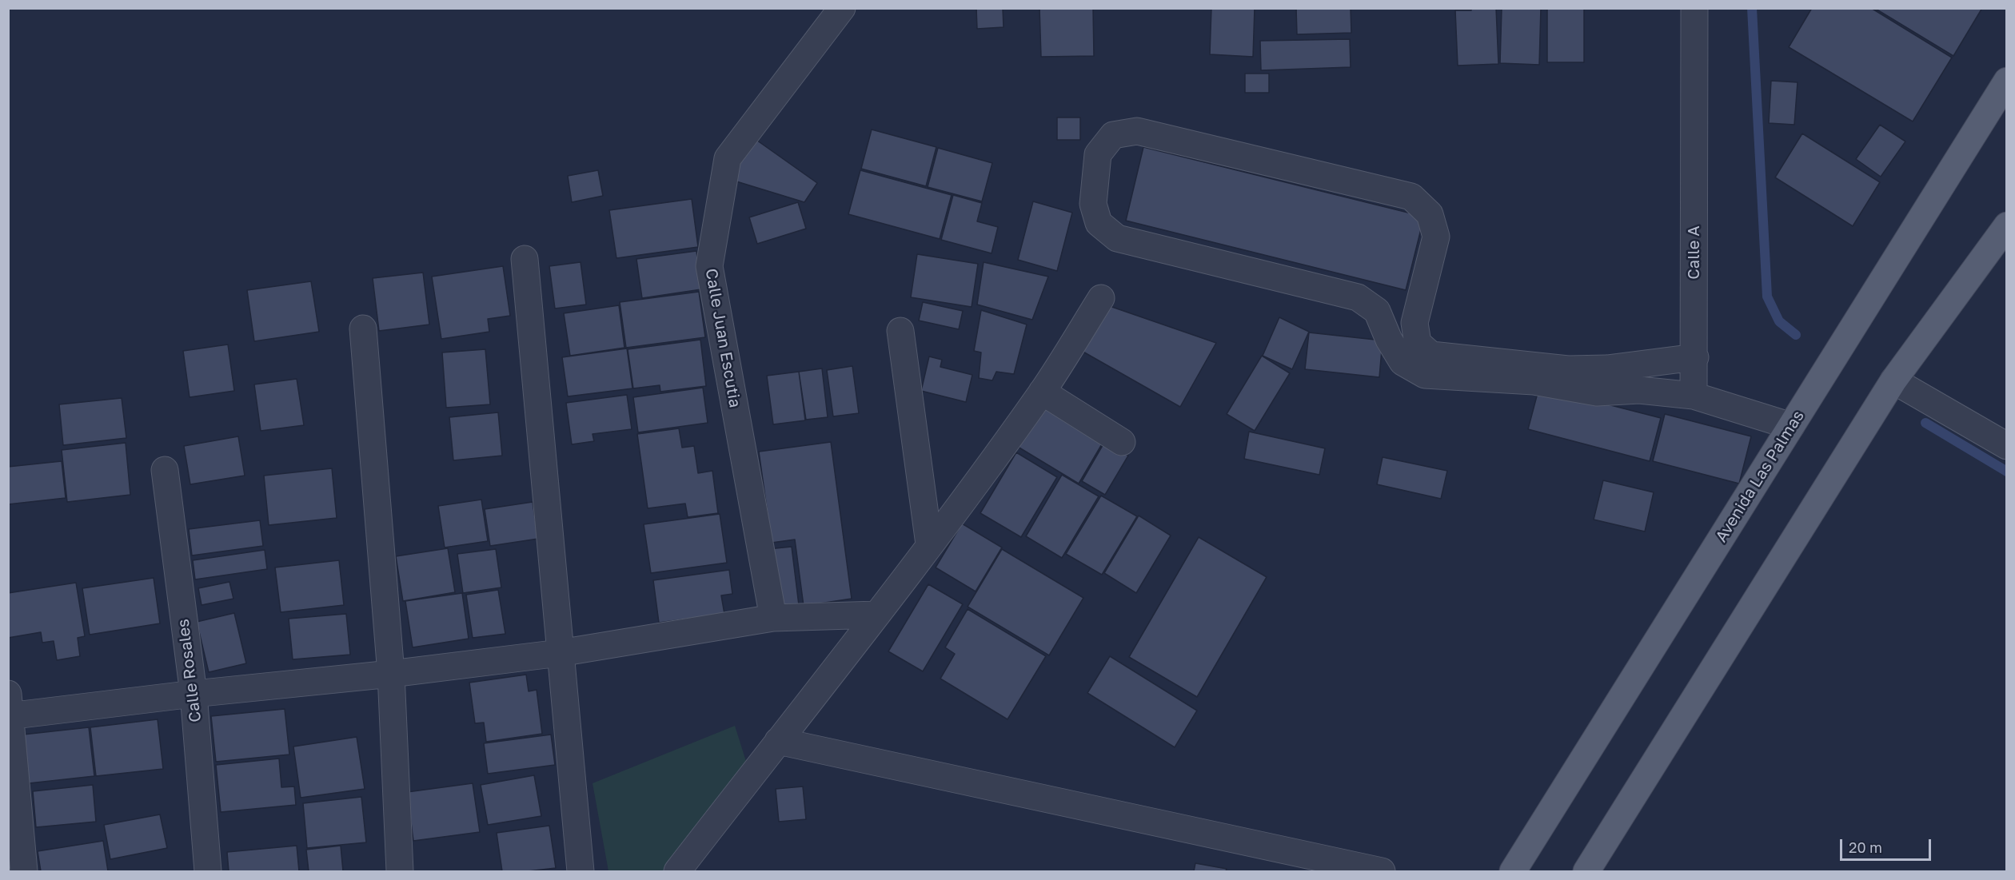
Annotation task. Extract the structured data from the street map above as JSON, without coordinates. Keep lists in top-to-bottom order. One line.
{"streets":{"main road":["Avenida Las Palmas"],"street":["Calle A","Calle Juan Escutia","Calle Rosales"]},"scale_bar":"20 m"}
